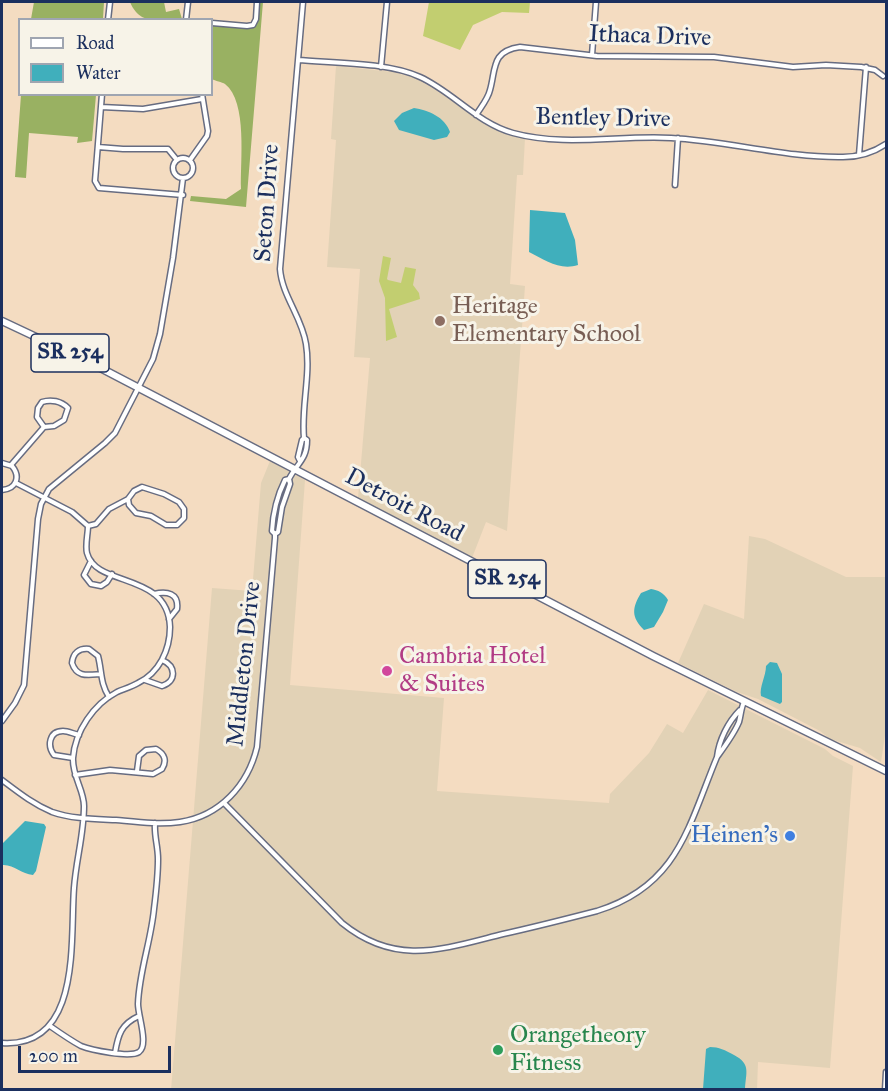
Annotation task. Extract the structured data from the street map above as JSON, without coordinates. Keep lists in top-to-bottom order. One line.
{"streets":{"main road":["SR 254","Detroit Road"],"street":["Ithaca Drive","Bentley Drive","Seton Drive","Middleton Drive"]},"crossings":[["Ithaca Drive","Bentley Drive"],["Bentley Drive","Seton Drive"],["Seton Drive","Detroit Road"],["Seton Drive","Middleton Drive"],["Detroit Road","Middleton Drive"]],"places":["Heritage Elementary School","Cambria Hotel & Suites","Heinen's","Orangetheory Fitness"],"legend":["Road","Water"],"scale_bar":"200 m"}
